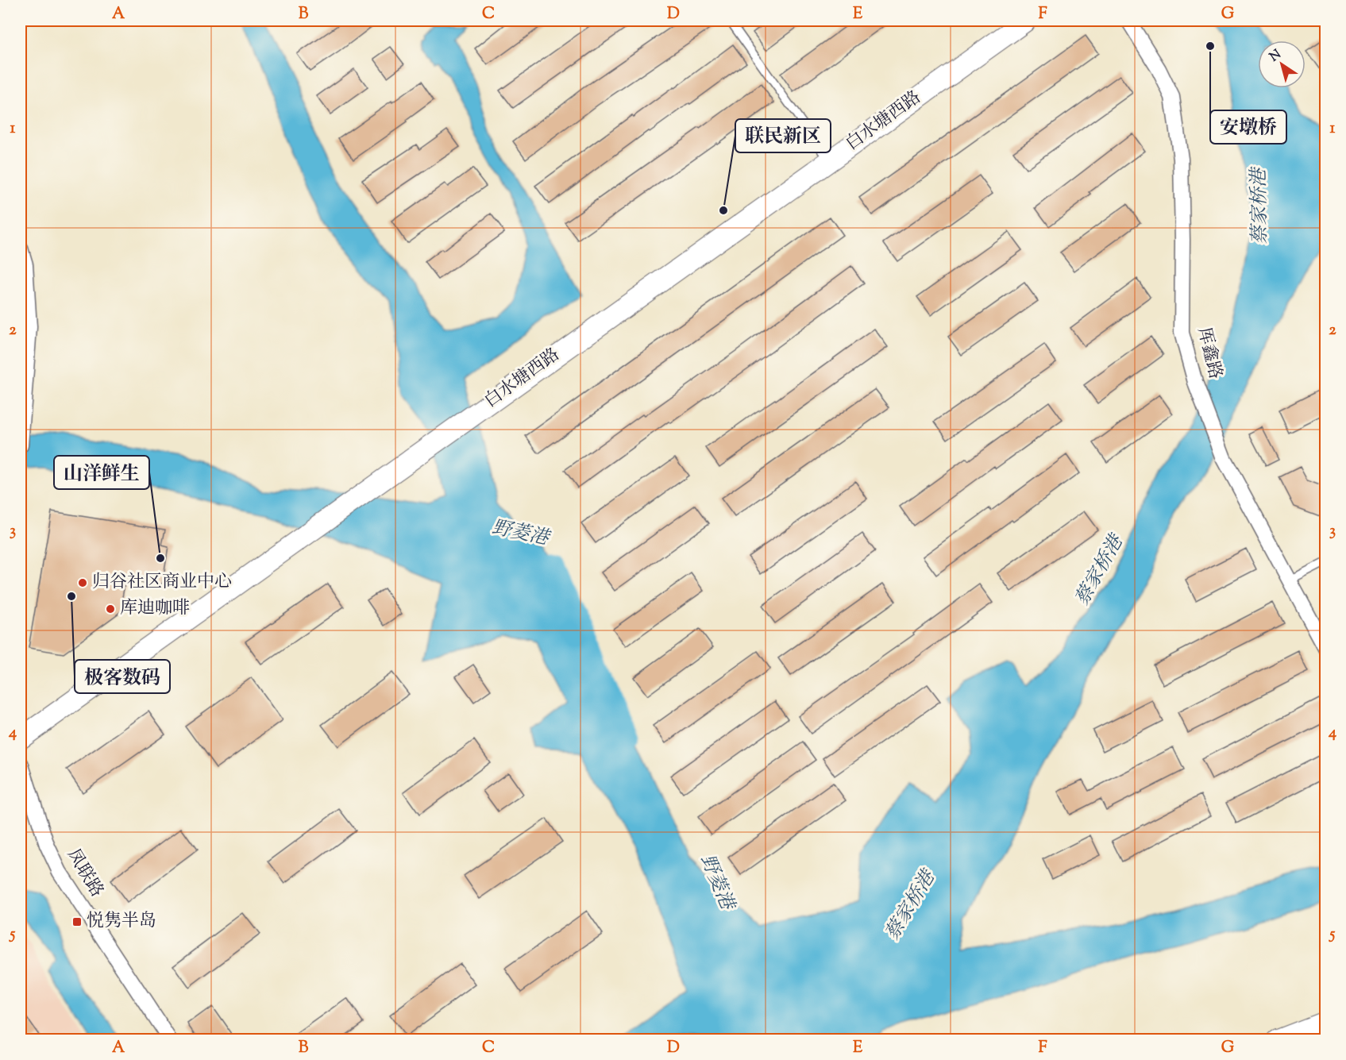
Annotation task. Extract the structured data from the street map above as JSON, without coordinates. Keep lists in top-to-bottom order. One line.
{"streets":{"street":["白水塘西路","厍鑫路","凤联路"]},"water":["蔡家桥港","野菱港"],"places":{"other":["安墩桥","联民新区","山洋鲜生","归谷社区商业中心","极客数码","库迪咖啡"],"transit":["悦隽半岛"]},"north":"top left","grid":{"columns":["A","B","C","D","E","F","G"],"rows":["1","2","3","4","5"]}}
